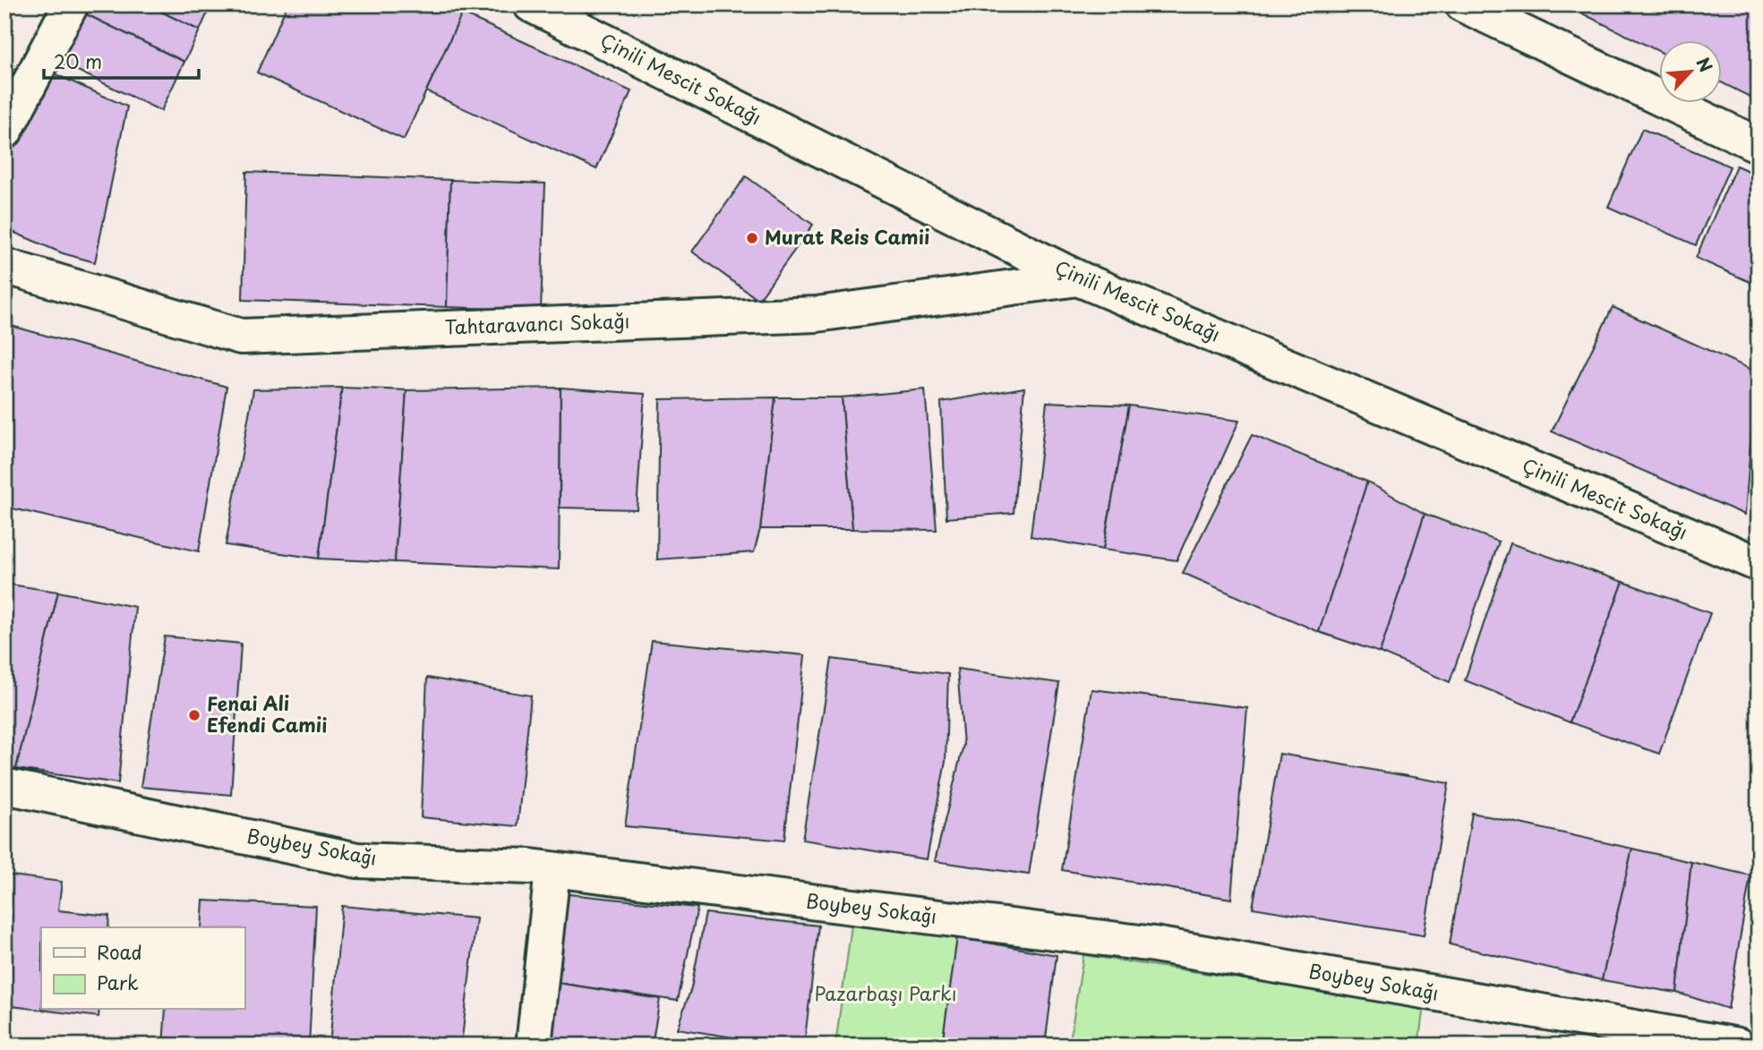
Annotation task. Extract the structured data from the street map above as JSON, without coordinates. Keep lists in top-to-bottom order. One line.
{"streets":{"street":["Çinili Mescit Sokağı","Tahtaravancı Sokağı","Boybey Sokağı"]},"crossings":[["Çinili Mescit Sokağı","Tahtaravancı Sokağı"]],"parks":["Pazarbaşı Parkı"],"places":["Murat Reis Camii","Fenai Ali Efendi Camii"],"legend":["Road","Park"],"scale_bar":"20 m","north":"top right"}
